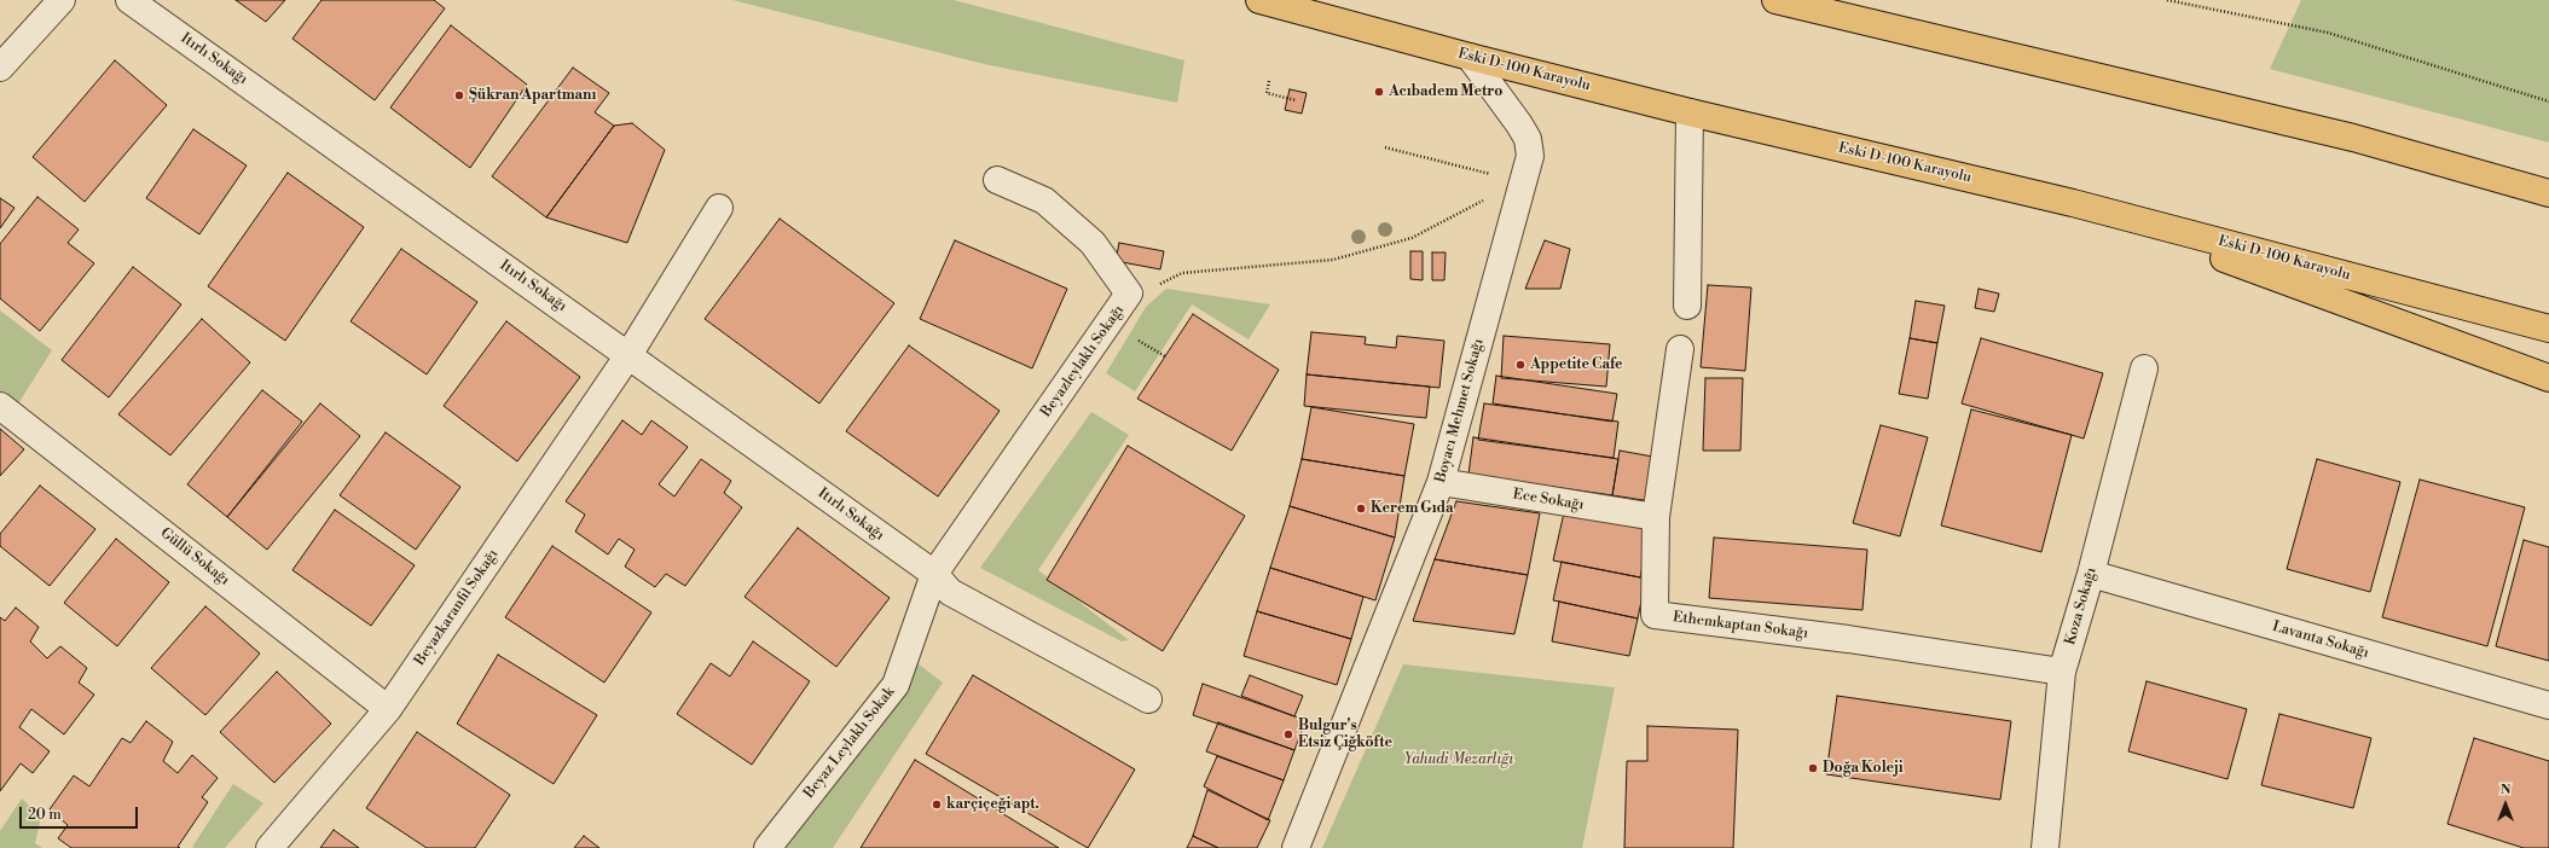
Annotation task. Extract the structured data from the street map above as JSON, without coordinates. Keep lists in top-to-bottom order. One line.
{"streets":{"highway":["Eski D-100 Karayolu"],"street":["Itırlı Sokağı","Beyazleylaklı Sokağı","Boyacı Mehmet Sokağı","Ece Sokağı","Güllü Sokağı","Koza Sokağı","Beyazkaranfil Sokağı","Ethemkaptan Sokağı","Lavanta Sokağı","Beyaz Leylaklı Sokak"]},"crossings":[["Itırlı Sokağı","Beyazleylaklı Sokağı"],["Itırlı Sokağı","Beyazkaranfil Sokağı"],["Itırlı Sokağı","Beyaz Leylaklı Sokak"],["Eski D-100 Karayolu","Boyacı Mehmet Sokağı"],["Beyazleylaklı Sokağı","Beyaz Leylaklı Sokak"],["Boyacı Mehmet Sokağı","Ece Sokağı"],["Ece Sokağı","Ethemkaptan Sokağı"],["Güllü Sokağı","Beyazkaranfil Sokağı"],["Koza Sokağı","Ethemkaptan Sokağı"],["Koza Sokağı","Lavanta Sokağı"]],"parks":["Yahudi Mezarlığı"],"places":["Acıbadem Metro","Şükran Apartmanı","Appetite Cafe","Kerem Gıda","Bulgur's Etsiz Çiğköfte","Doğa Koleji","karçiçeği apt."],"scale_bar":"20 m","north":"top"}
